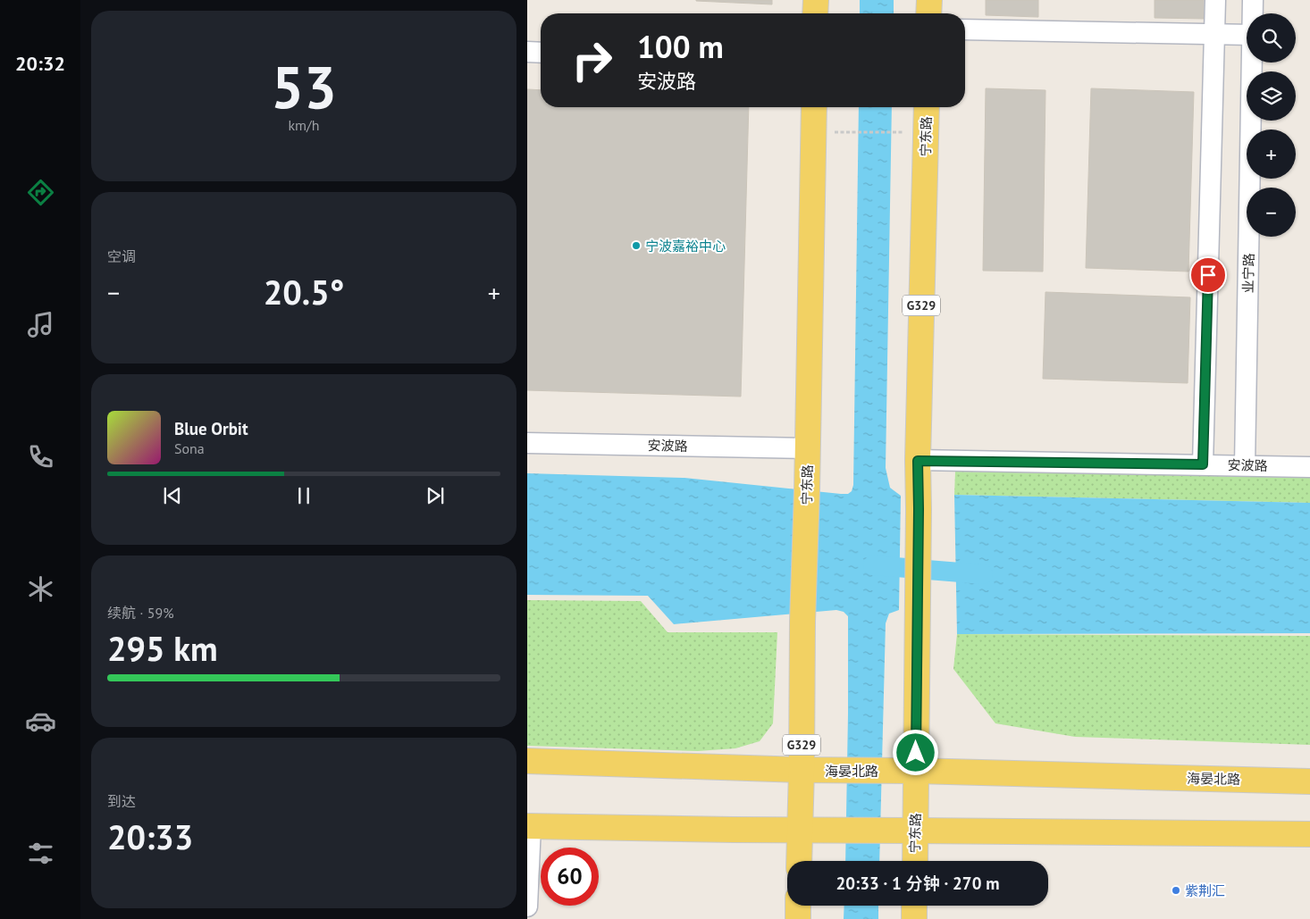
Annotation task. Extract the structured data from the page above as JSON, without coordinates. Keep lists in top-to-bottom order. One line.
{"streets":{"main road":["宁东路","G329","海晏北路"],"street":["业宁路","安波路"]},"crossings":[["宁东路","安波路"],["宁东路","海晏北路"],["业宁路","安波路"]],"places":["宁波嘉裕中心","紫荆汇"],"page":{"tabs":"20:32","tile":[["53","km/h"],"空调",["续航 · 59%","295 km"],["到达","20:33"]],"map_buttons":["+","−"],"turn":["100 m","安波路"],"heat":["−","20.5°","+"],"song":["Blue Orbit","Sona"],"limit":"60","trip":"20:33 · 1 分钟 · 270 m"}}
